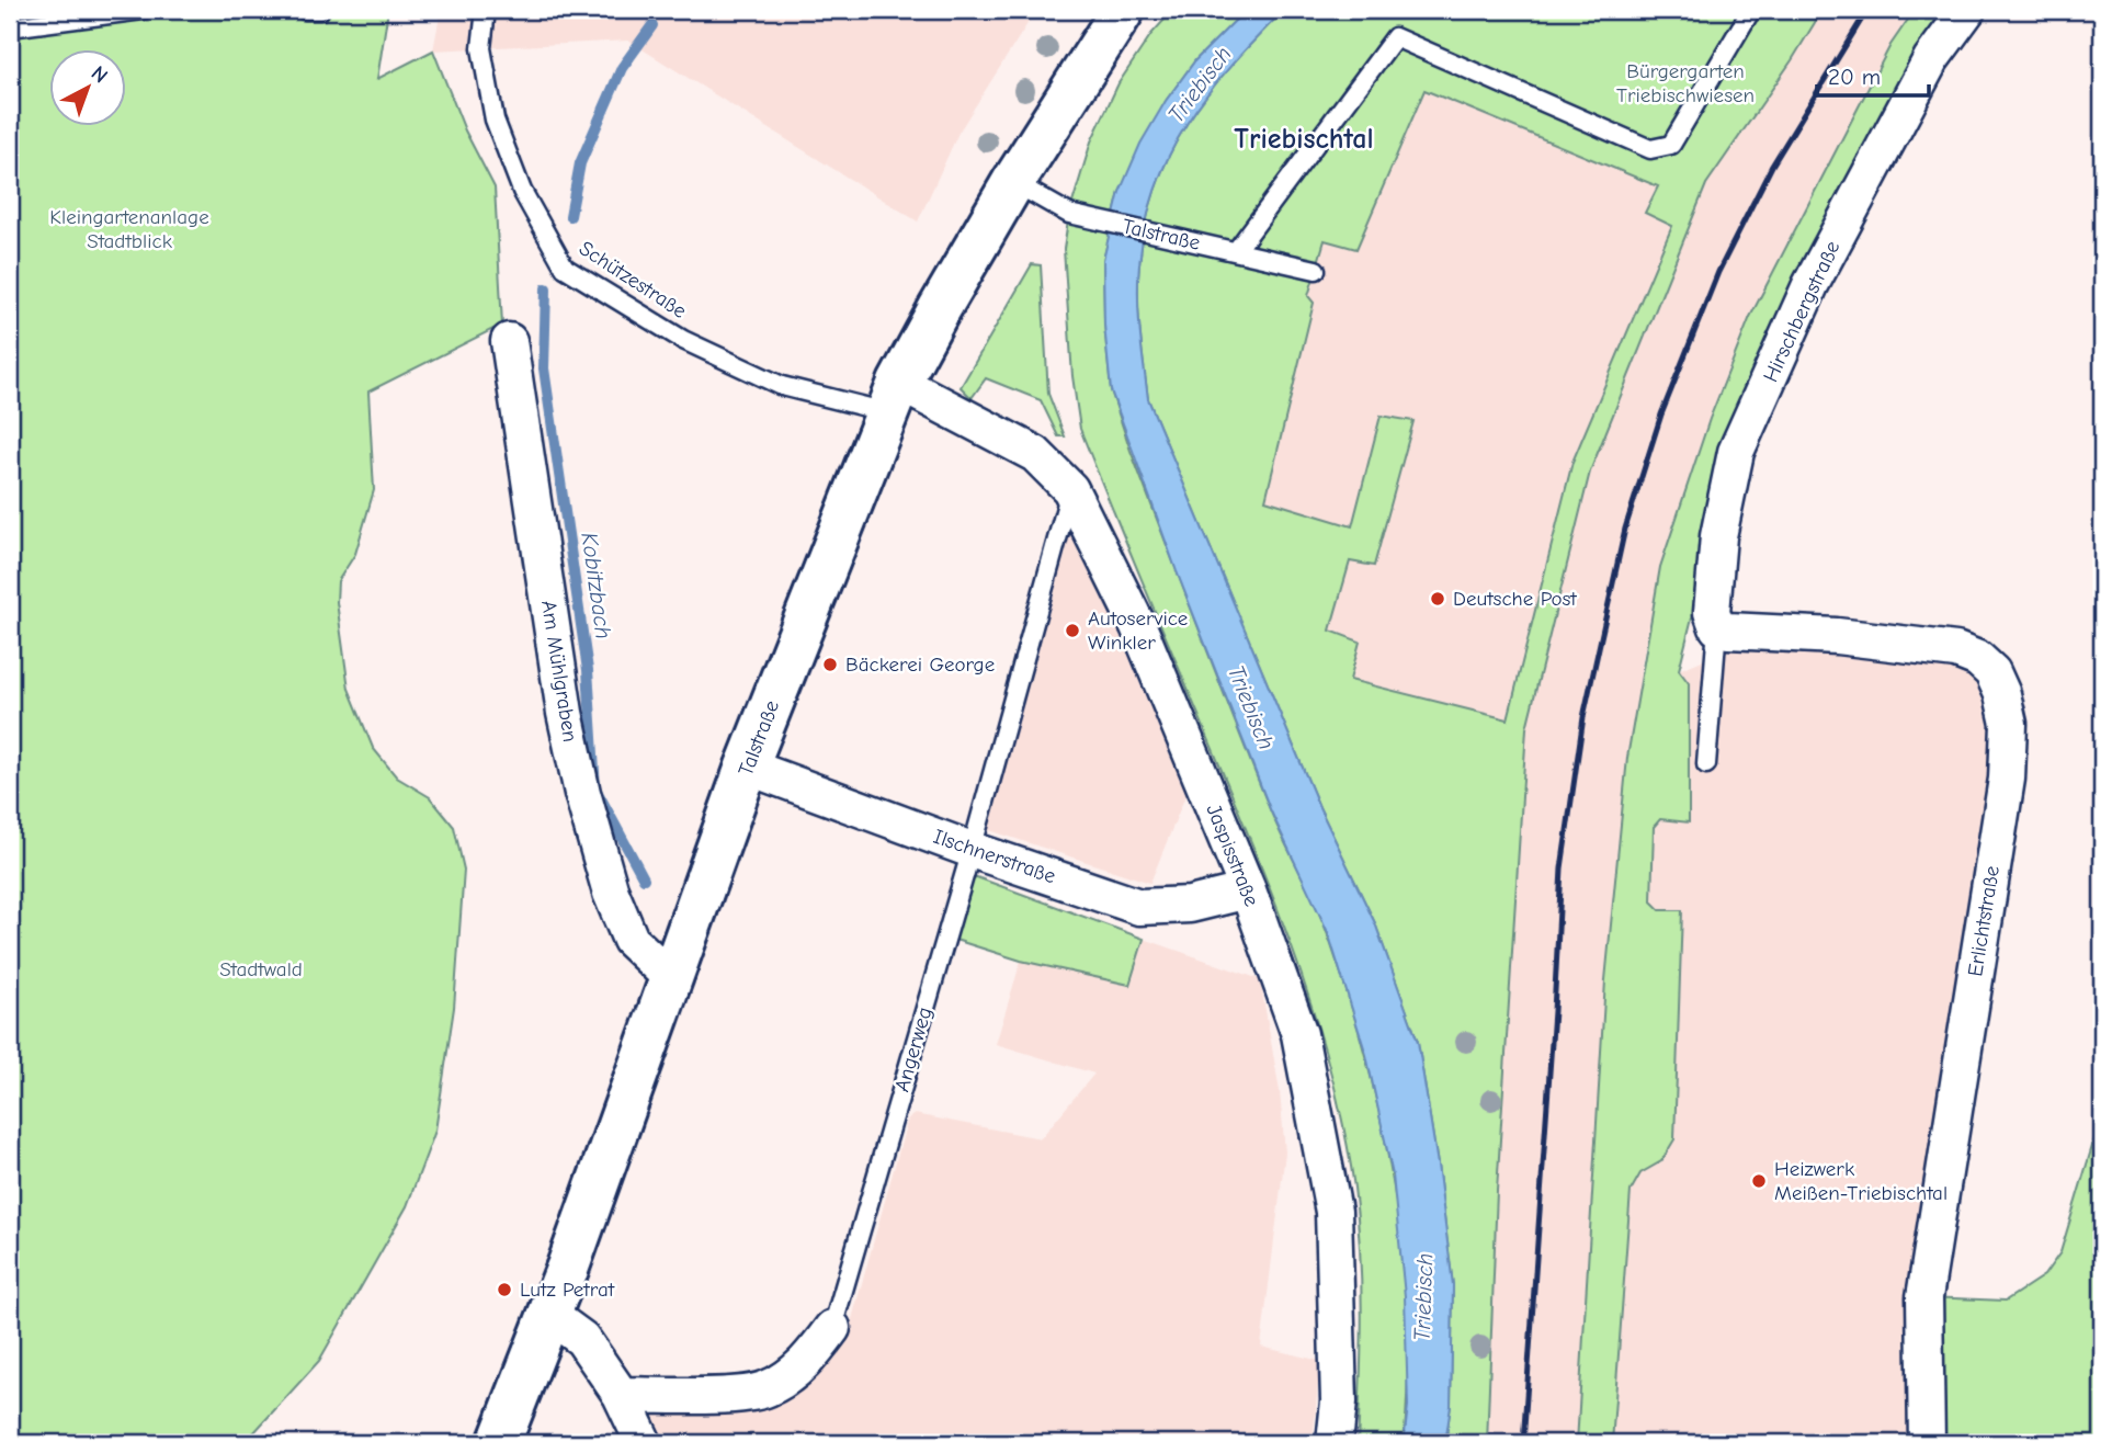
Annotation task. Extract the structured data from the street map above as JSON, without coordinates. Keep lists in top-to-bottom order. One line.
{"streets":{"main road":["Talstraße"],"street":["Hirschbergstraße","Am Mühlgraben","Jaspisstraße","Ilschnerstraße","Erlichtstraße","Angerweg"],"lane":["Schützestraße"]},"crossings":[["Talstraße","Schützestraße"],["Talstraße","Am Mühlgraben"],["Talstraße","Jaspisstraße"],["Talstraße","Ilschnerstraße"],["Schützestraße","Jaspisstraße"],["Hirschbergstraße","Erlichtstraße"],["Jaspisstraße","Ilschnerstraße"],["Jaspisstraße","Angerweg"],["Ilschnerstraße","Angerweg"]],"districts":["Triebischtal"],"water":["Triebisch","Kobitzbach"],"parks":["Bürgergarten Triebischwiesen","Kleingartenanlage Stadtblick","Stadtwald"],"places":["Deutsche Post","Autoservice Winkler","Bäckerei George","Heizwerk Meißen-Triebischtal","Lutz Petrat"],"scale_bar":"20 m","north":"top right"}
